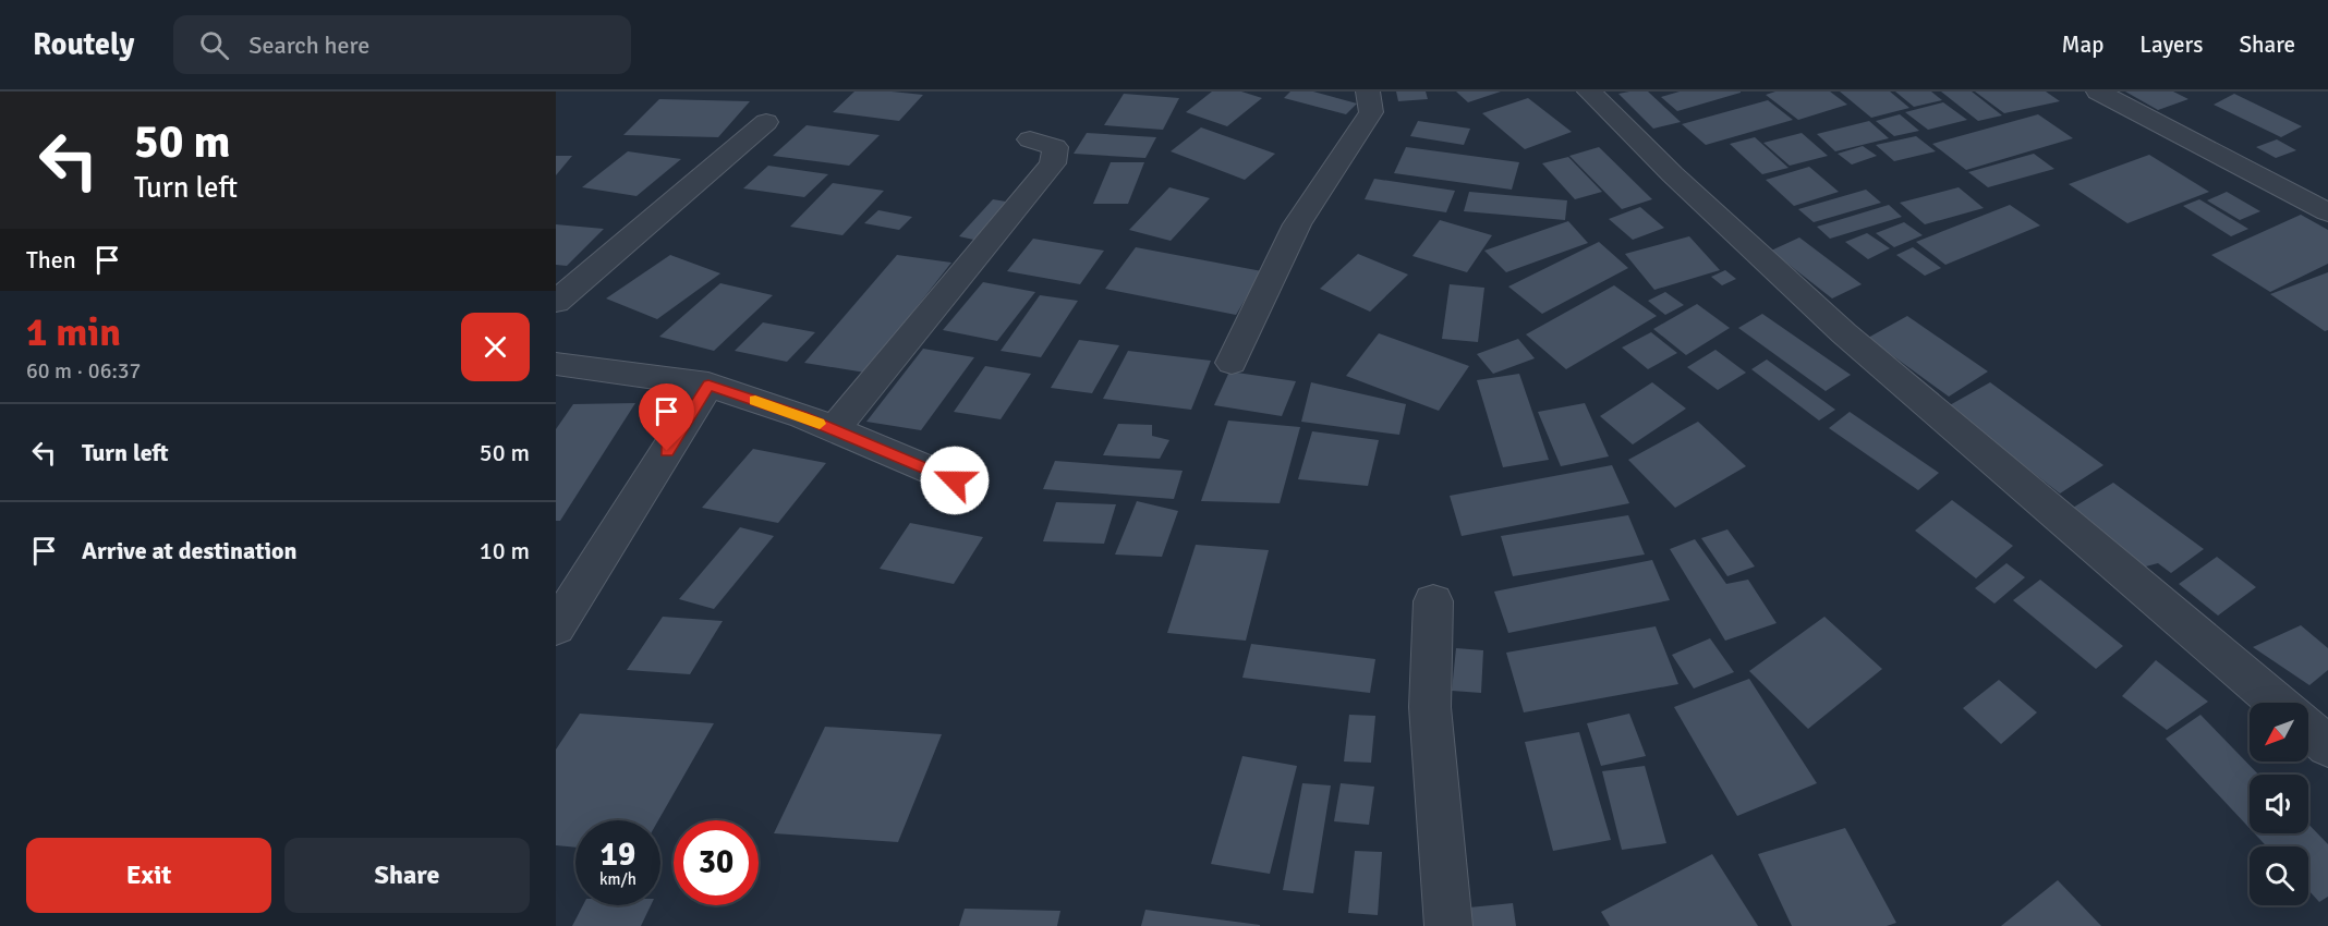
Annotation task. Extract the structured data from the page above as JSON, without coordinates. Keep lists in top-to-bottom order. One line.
{"north":"bottom left","page":{"header":"Routely","search":"Search here","nav":["Map","Layers","Share"],"turn":["50 m","Turn left"],"then":"Then","heading":["1 min","60 m · 06:37"],"list":[{"name":"Turn left","value":"50 m"},{"name":"Arrive at destination","value":"10 m"}],"speed":"19 km/h","limit":"30","buttons":["Exit","Share"]}}
